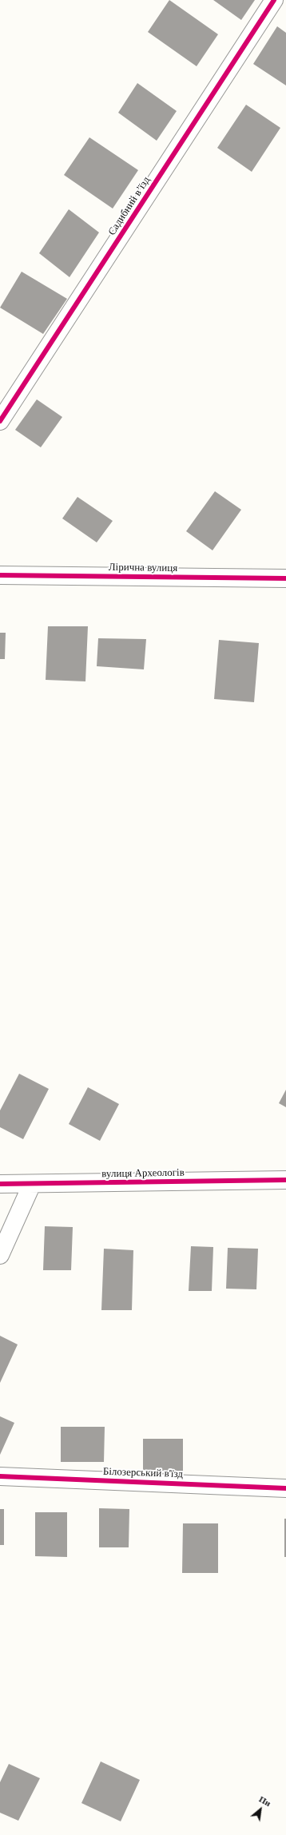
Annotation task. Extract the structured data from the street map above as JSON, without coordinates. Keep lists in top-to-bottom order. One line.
{"streets":{"street":["Садибний в’їзд","Лірична вулиця","вулиця Археологів","Білозерський в'їзд"]},"north":"top right"}
